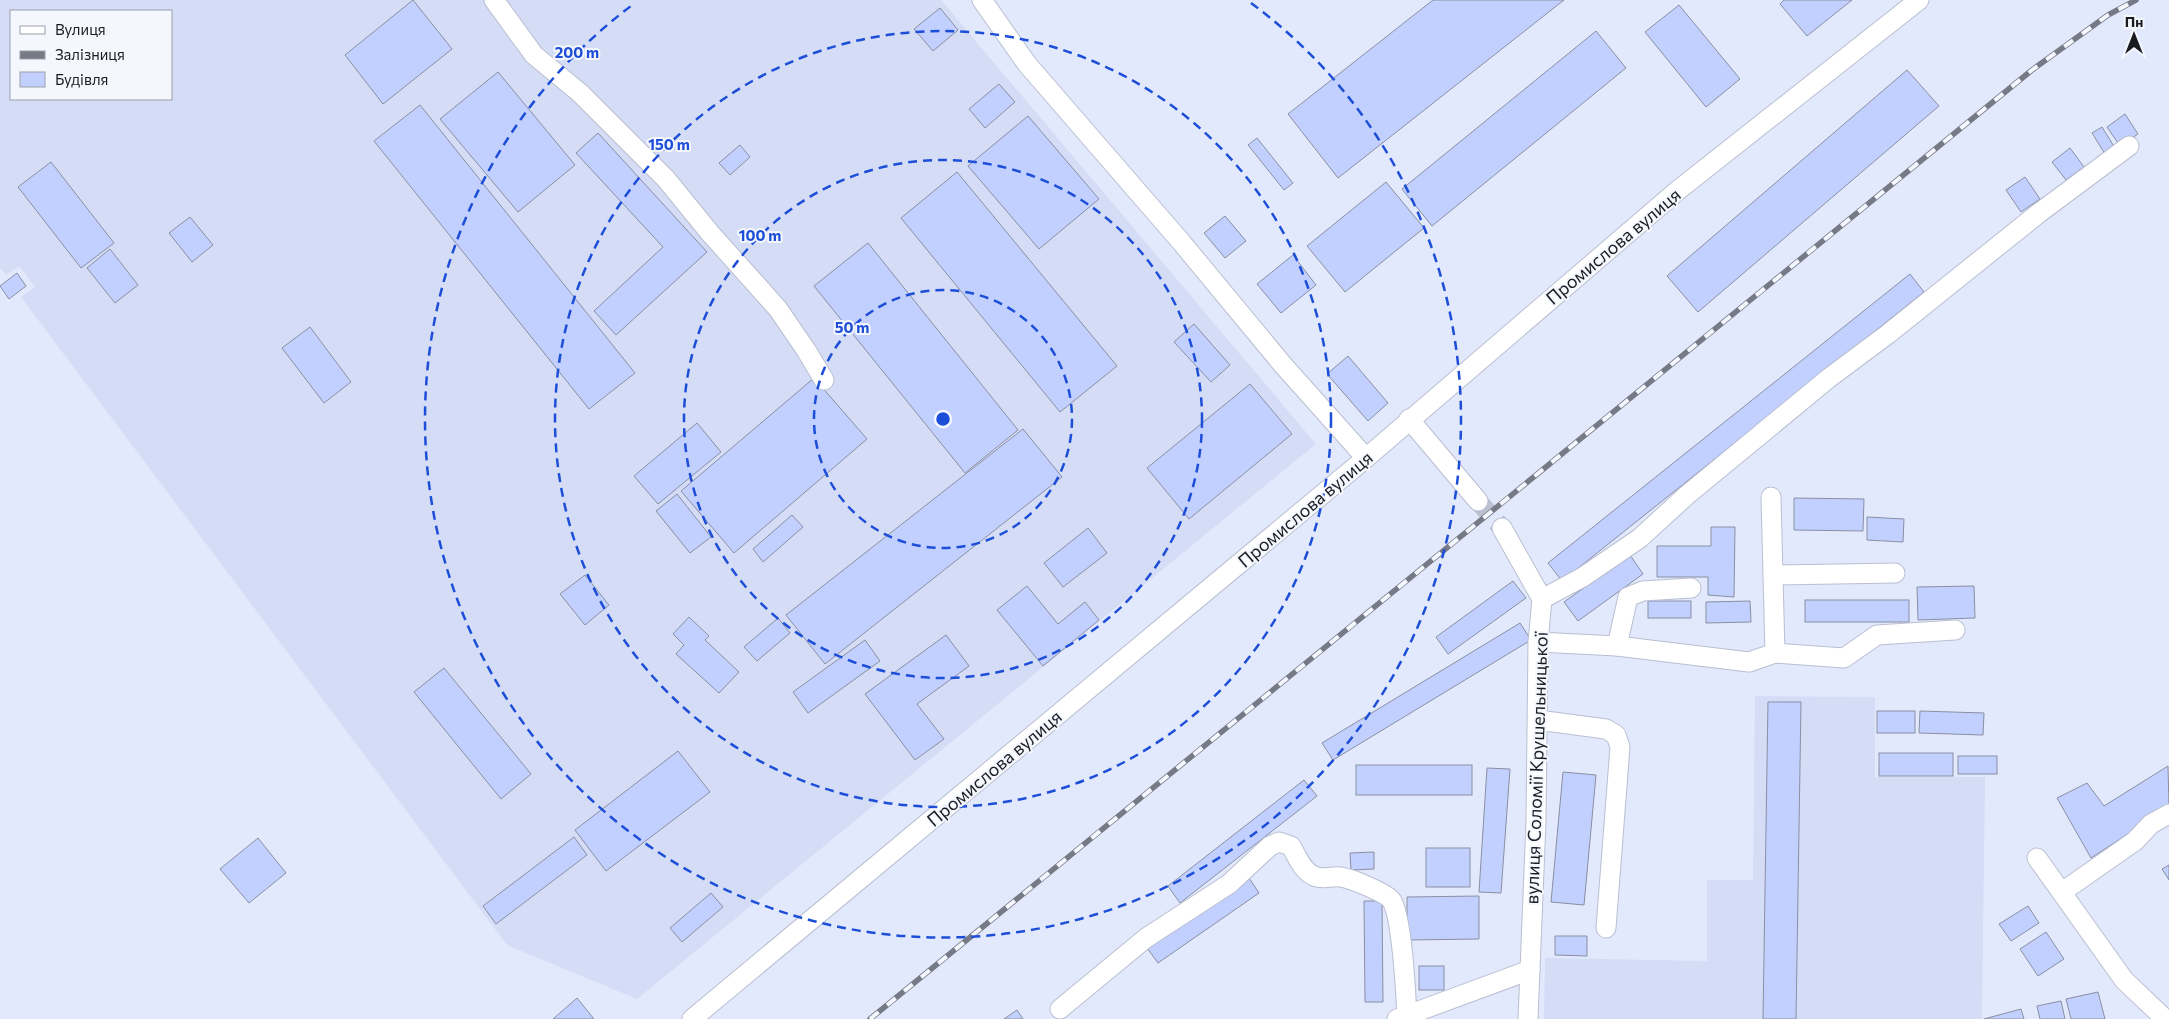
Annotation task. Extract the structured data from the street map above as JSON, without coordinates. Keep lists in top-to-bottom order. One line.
{"streets":{"street":["Промислова вулиця","вулиця Соломії Крушельницької"]},"legend":["Вулиця","Залізниця","Будівля"],"north":"top","rings":["200 m","150 m","100 m","50 m"]}
